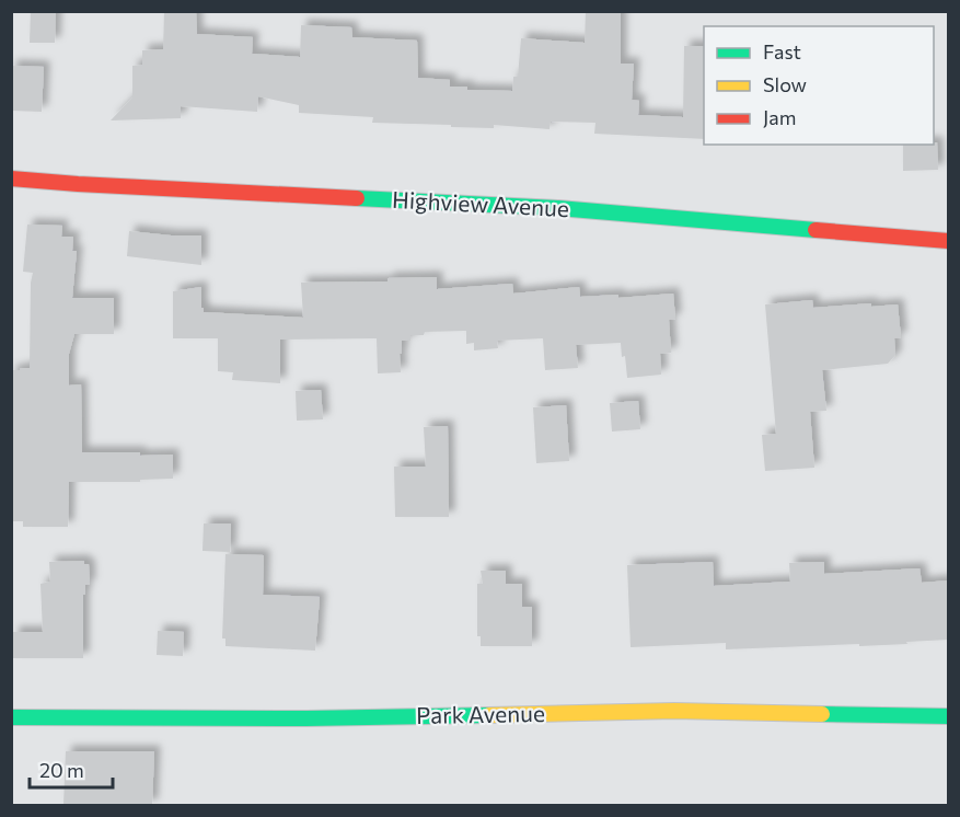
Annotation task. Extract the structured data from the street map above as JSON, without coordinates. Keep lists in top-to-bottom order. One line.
{"streets":{"street":["Highview Avenue","Park Avenue"]},"legend":["Fast","Slow","Jam"],"scale_bar":"20 m"}
